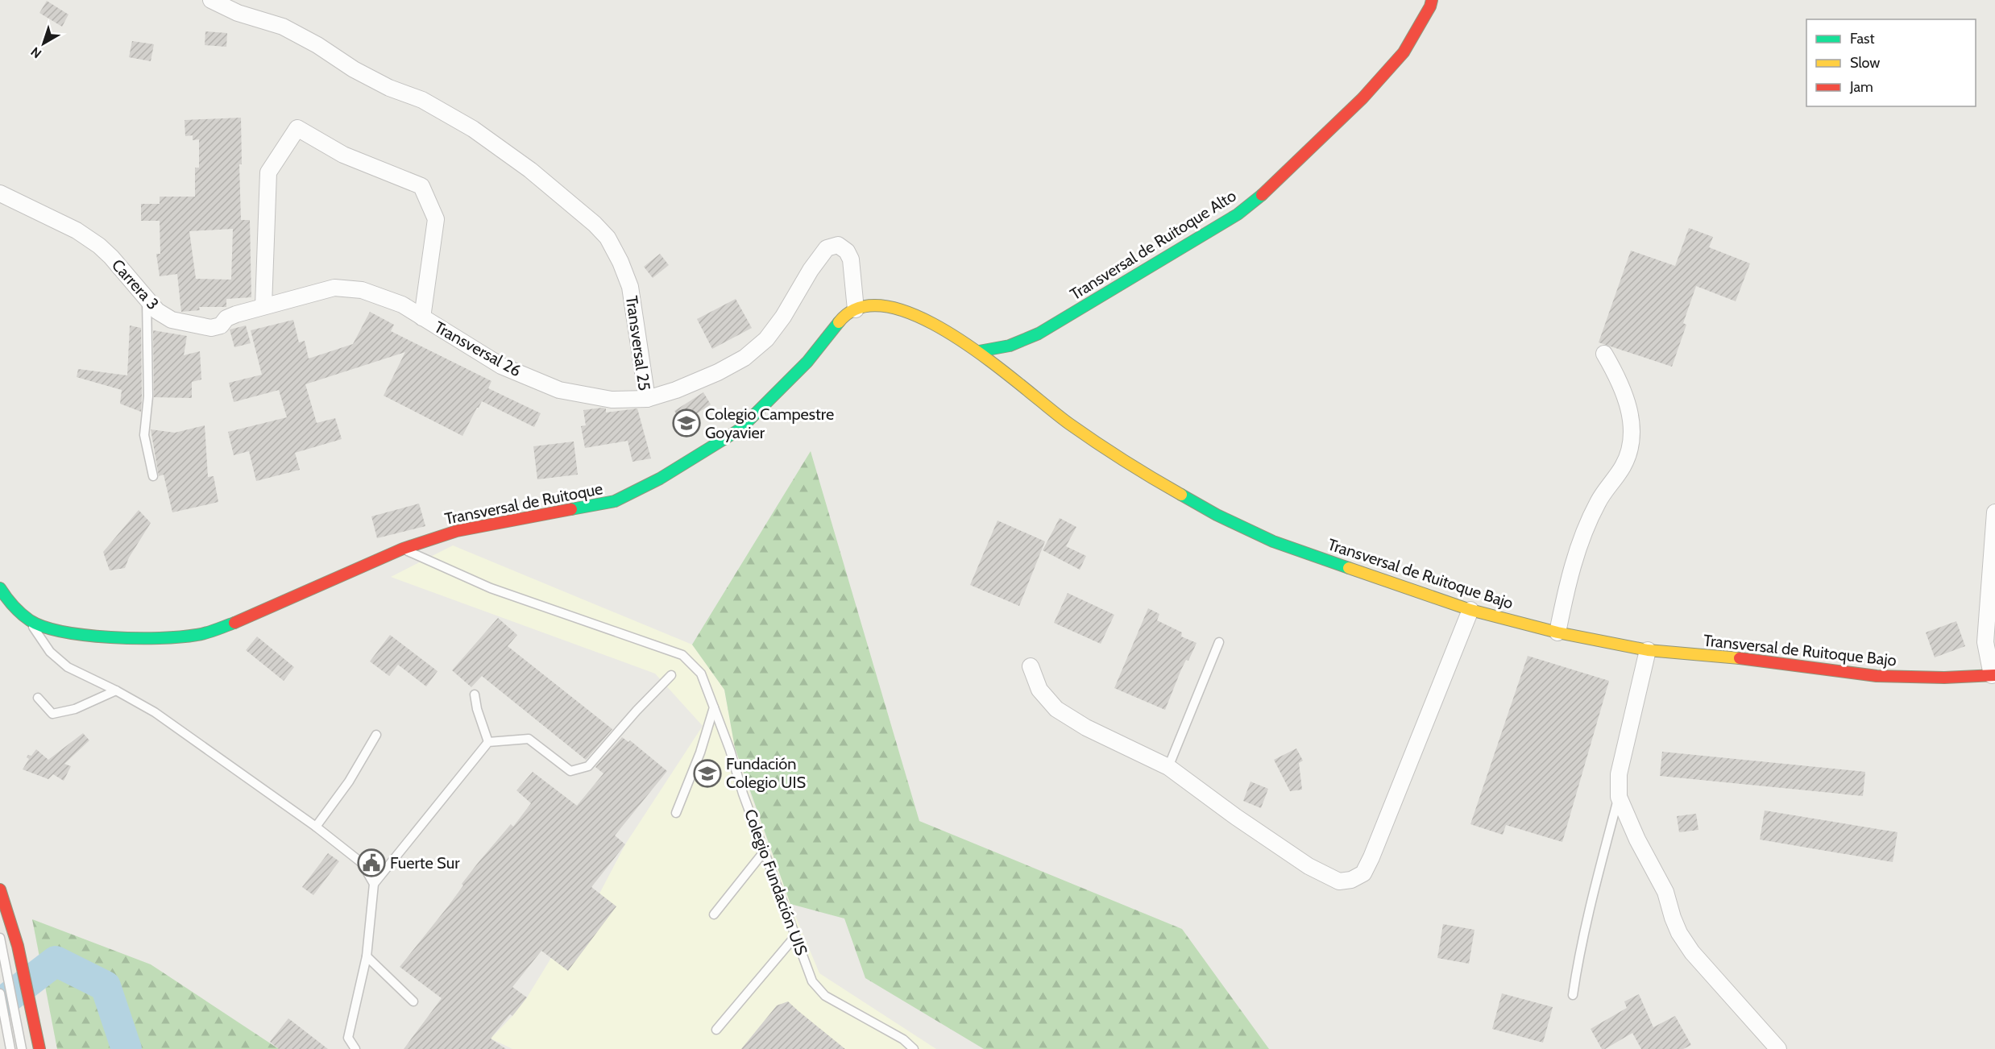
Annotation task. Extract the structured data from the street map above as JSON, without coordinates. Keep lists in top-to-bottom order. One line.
{"streets":{"main road":["Transversal de Ruitoque Alto","Transversal de Ruitoque","Transversal de Ruitoque Bajo"],"street":["Carrera 3","Transversal 25","Transversal 26"],"lane":["Colegio Fundación UIS"]},"crossings":[["Transversal de Ruitoque Alto","Transversal de Ruitoque"],["Transversal de Ruitoque Alto","Transversal de Ruitoque Bajo"],["Carrera 3","Transversal 26"],["Transversal 25","Transversal 26"],["Transversal 26","Transversal de Ruitoque"],["Transversal de Ruitoque","Transversal de Ruitoque Bajo"],["Transversal de Ruitoque","Colegio Fundación UIS"]],"places":{"school or university":["Colegio Campestre Goyavier","Fundación Colegio UIS"],"public building":["Fuerte Sur"]},"legend":["Fast","Slow","Jam"],"north":"bottom left"}
